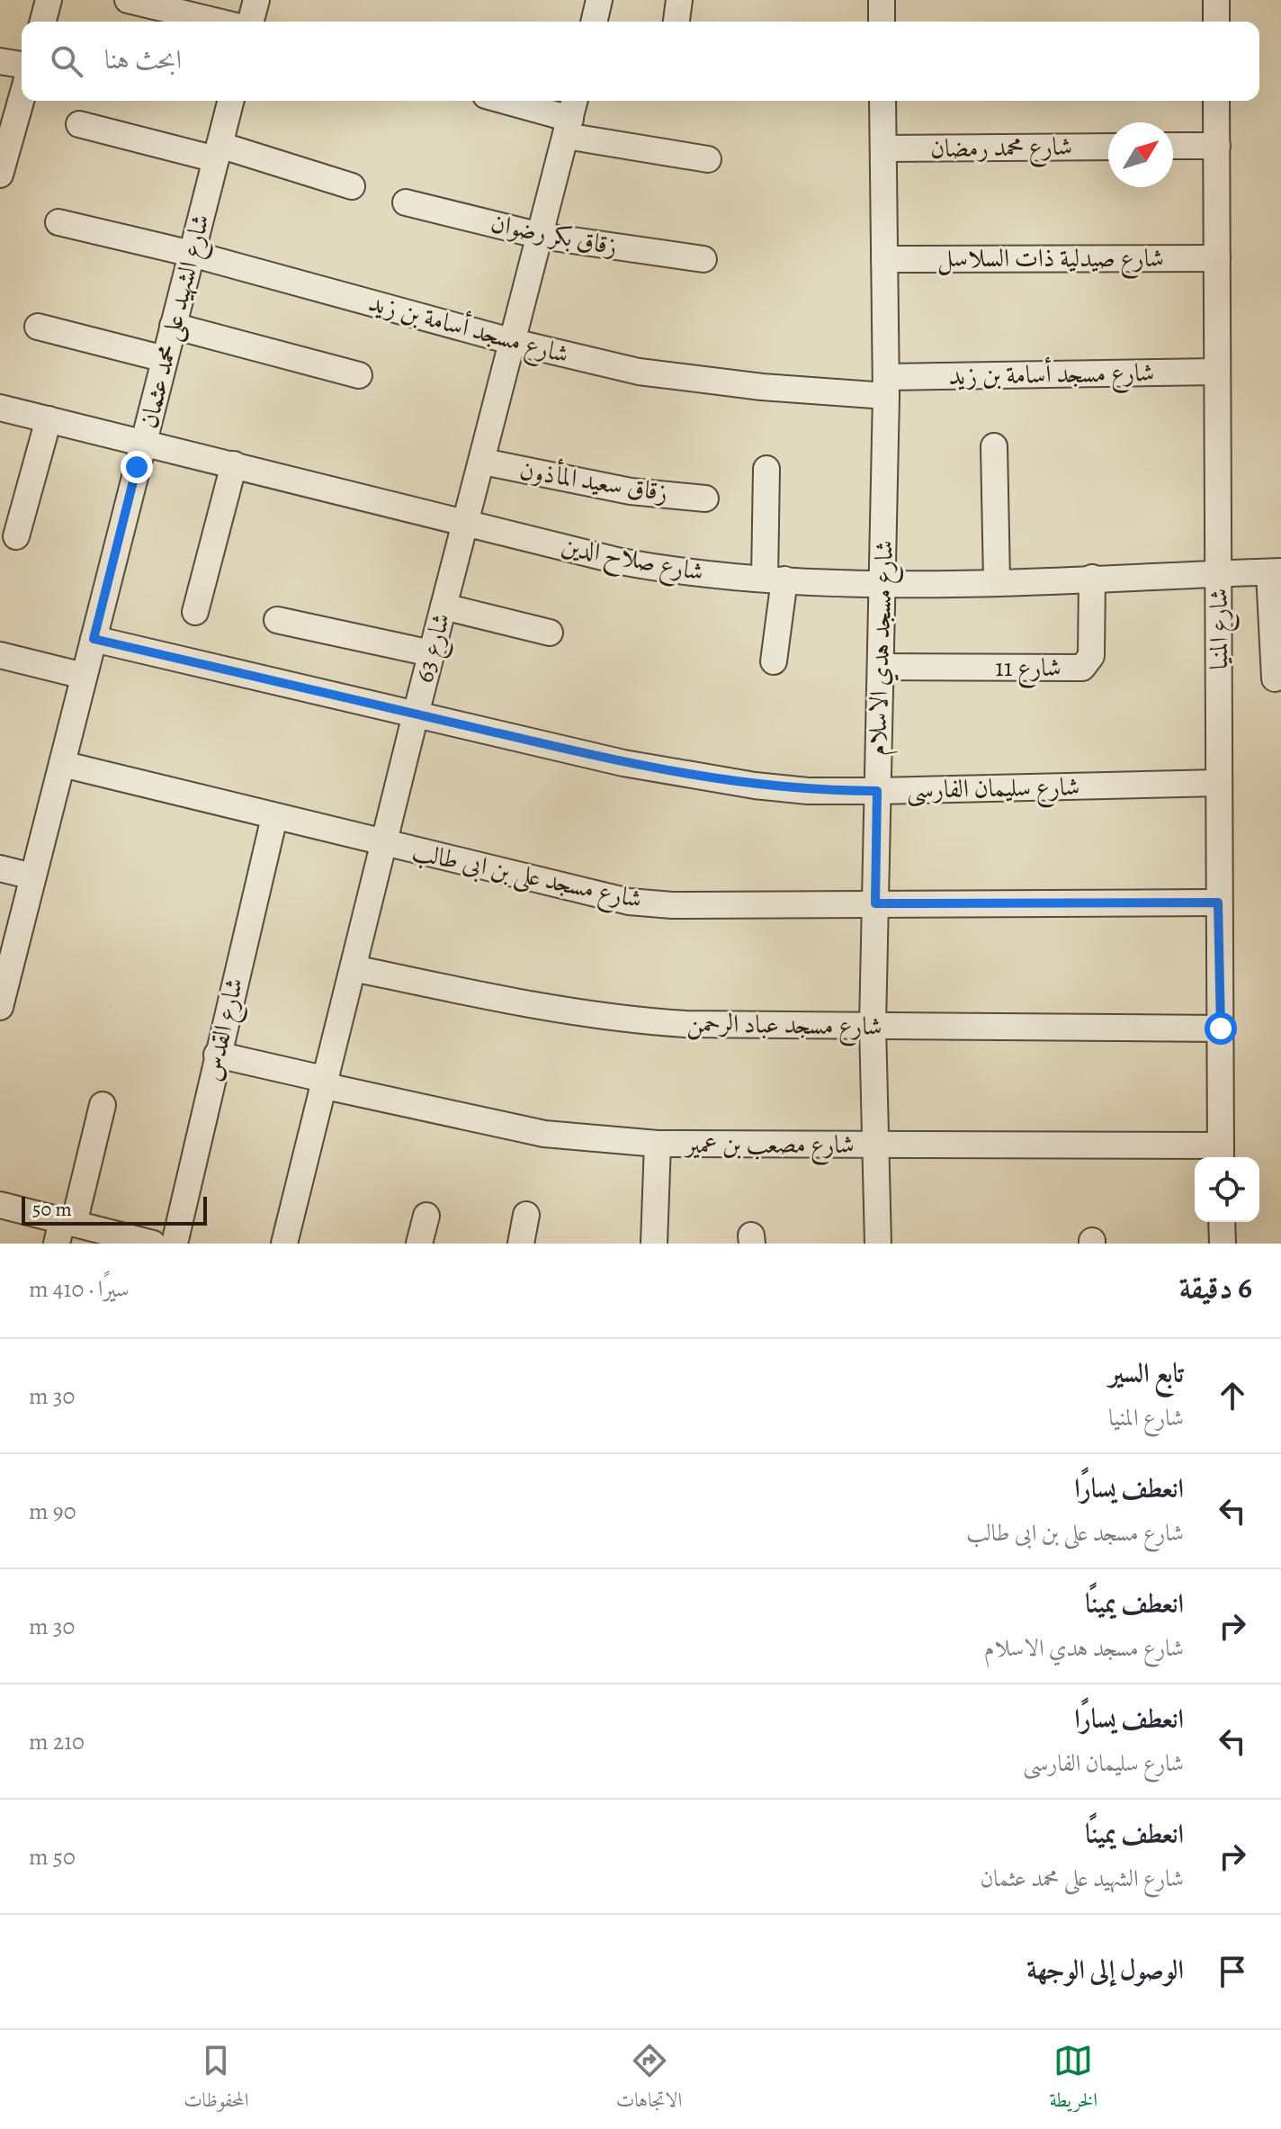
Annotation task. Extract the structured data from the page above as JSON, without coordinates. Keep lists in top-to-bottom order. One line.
{"streets":{"street":["شارع محمد رمضان","زقاق بكر رضوان","شارع صيدلية ذات السلاسل","شارع الشهيد على محمد عثمان","شارع مسجد أسامة بن زيد","زقاق سعيد المأذون","شارع صلاح الدين","شارع المنيا","شارع 63","شارع مسجد هدي الاسلام","شارع 11","شارع سليمان الفارسى","شارع مسجد على بن ابى طالب","شارع مسجد عباد الرحمن","شارع القدس","شارع مصعب بن عمير"]},"crossings":[["شارع محمد رمضان","شارع مسجد هدي الاسلام"],["زقاق بكر رضوان","شارع 63"],["شارع صيدلية ذات السلاسل","شارع المنيا"],["شارع صيدلية ذات السلاسل","شارع مسجد هدي الاسلام"],["شارع الشهيد على محمد عثمان","شارع مسجد أسامة بن زيد"],["شارع الشهيد على محمد عثمان","شارع صلاح الدين"],["شارع الشهيد على محمد عثمان","شارع سليمان الفارسى"],["شارع الشهيد على محمد عثمان","شارع مسجد على بن ابى طالب"],["شارع مسجد أسامة بن زيد","شارع المنيا"],["شارع مسجد أسامة بن زيد","شارع 63"],["شارع مسجد أسامة بن زيد","شارع مسجد هدي الاسلام"],["زقاق سعيد المأذون","شارع 63"],["شارع صلاح الدين","شارع المنيا"],["شارع صلاح الدين","شارع 63"],["شارع صلاح الدين","شارع مسجد هدي الاسلام"],["شارع صلاح الدين","شارع 11"],["شارع المنيا","شارع سليمان الفارسى"],["شارع المنيا","شارع مسجد على بن ابى طالب"],["شارع المنيا","شارع مسجد عباد الرحمن"],["شارع المنيا","شارع مصعب بن عمير"],["شارع 63","شارع سليمان الفارسى"],["شارع 63","شارع مسجد على بن ابى طالب"],["شارع 63","شارع مسجد عباد الرحمن"],["شارع 63","شارع مصعب بن عمير"],["شارع مسجد هدي الاسلام","شارع 11"],["شارع مسجد هدي الاسلام","شارع سليمان الفارسى"],["شارع مسجد هدي الاسلام","شارع مسجد على بن ابى طالب"],["شارع مسجد هدي الاسلام","شارع مسجد عباد الرحمن"],["شارع مسجد هدي الاسلام","شارع مصعب بن عمير"],["شارع مسجد على بن ابى طالب","شارع القدس"],["شارع القدس","شارع مصعب بن عمير"]],"scale_bar":"50 m","north":"top right","page":{"search":"ابحث هنا","scale":"50 m","heading":["6 دقيقة","سيرًا · 410 m"],"list":[["تابع السير","شارع المنيا","30 m"],["انعطف يسارًا","شارع مسجد على بن ابى طالب","90 m"],["انعطف يمينًا","شارع مسجد هدي الاسلام","30 m"],["انعطف يسارًا","شارع سليمان الفارسى","210 m"],["انعطف يمينًا","شارع الشهيد على محمد عثمان","50 m"],"الوصول إلى الوجهة"],"nav":["الخريطة","الاتجاهات","المحفوظات"]}}
